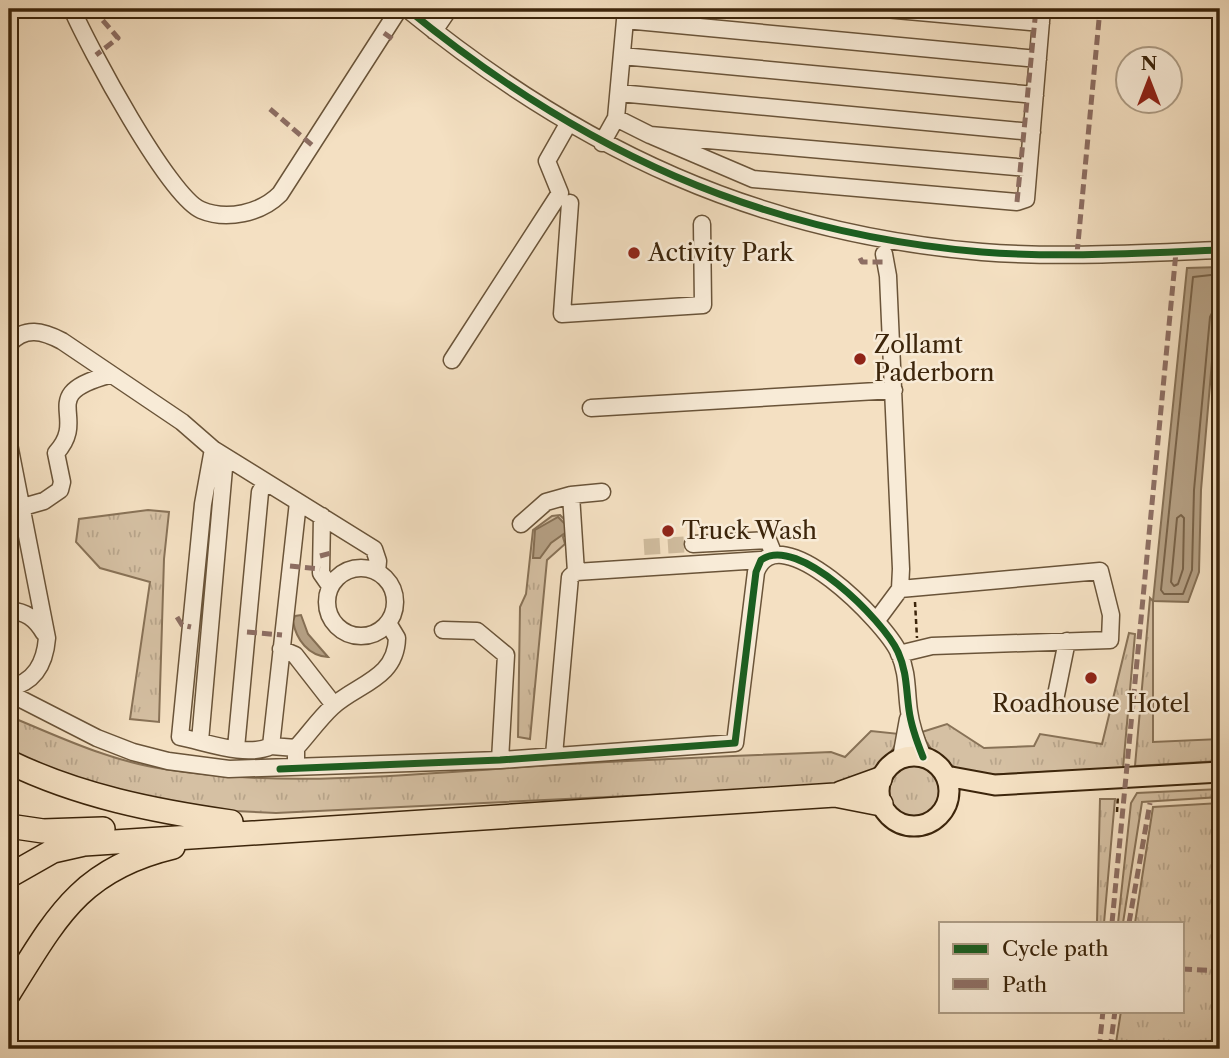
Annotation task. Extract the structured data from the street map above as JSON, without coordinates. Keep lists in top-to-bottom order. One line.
{"places":["Activity Park","Zollamt Paderborn","Truck Wash","Roadhouse Hotel"],"legend":["Cycle path","Path"],"north":"top"}
